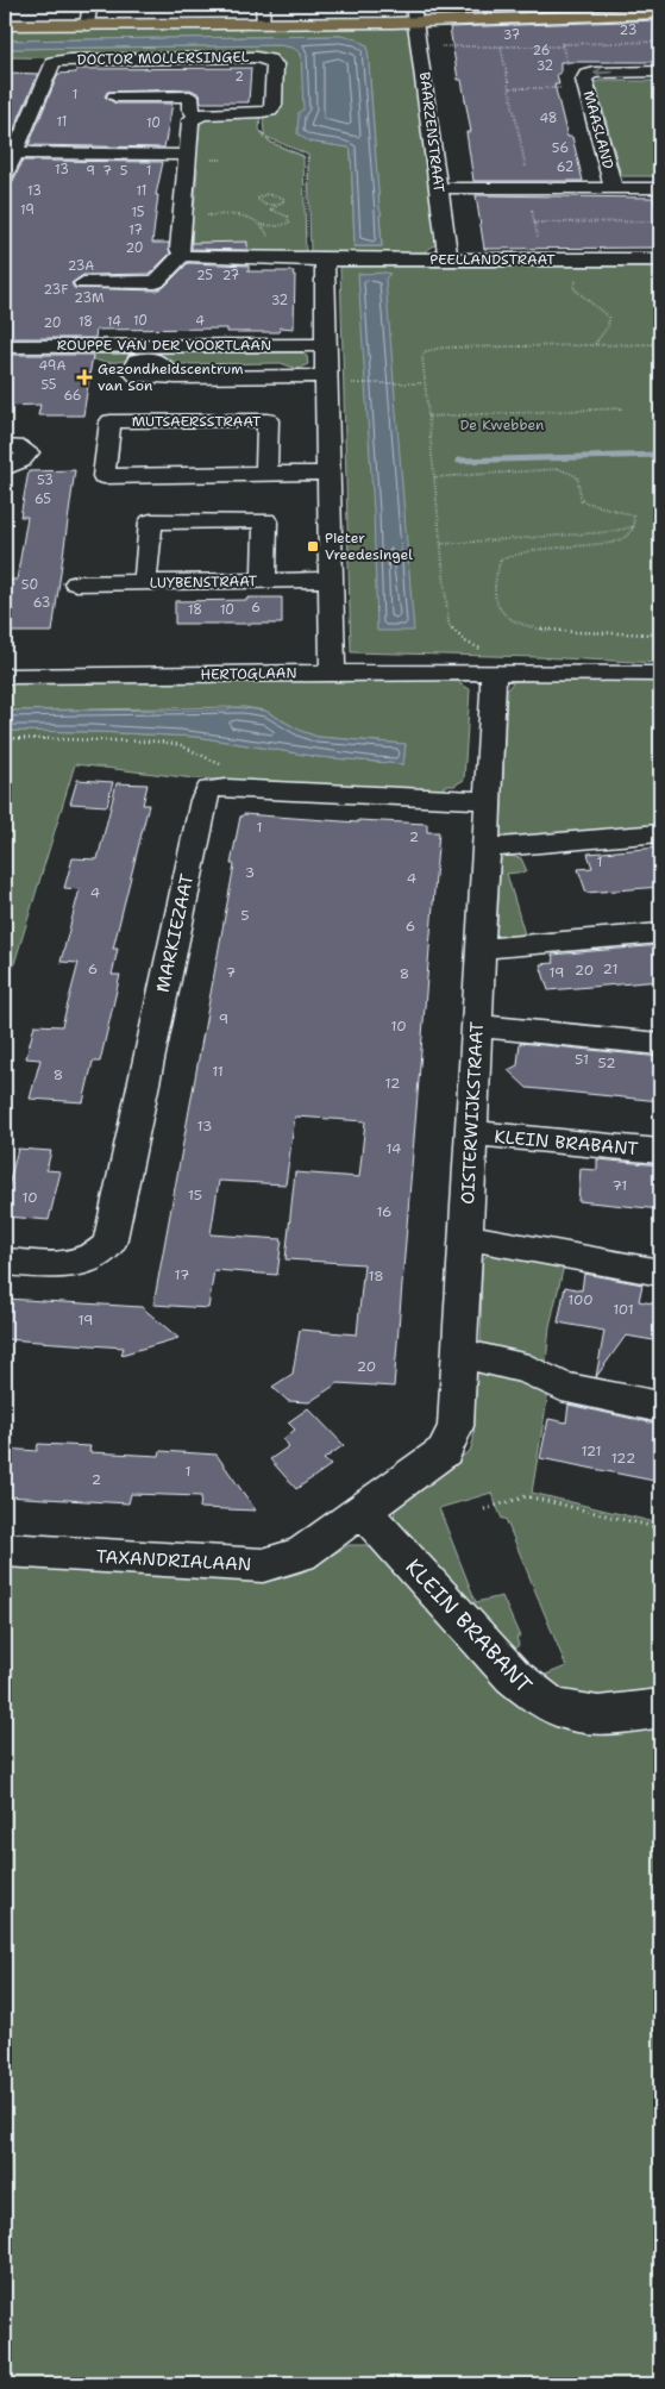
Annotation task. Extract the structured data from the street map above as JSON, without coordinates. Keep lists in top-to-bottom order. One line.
{"streets":{"street":["DOCTOR MOLLERSINGEL","MAASLAND","BAARZENSTRAAT","PEELLANDSTRAAT","ROUPPE VAN DER VOORTLAAN","MUTSAERSSTRAAT","LUYBENSTRAAT","HERTOGLAAN","MARKIEZAAT","OISTERWIJKSTRAAT","KLEIN BRABANT","TAXANDRIALAAN"]},"crossings":[["MAASLAND","BAARZENSTRAAT"],["BAARZENSTRAAT","PEELLANDSTRAAT"],["HERTOGLAAN","OISTERWIJKSTRAAT"],["OISTERWIJKSTRAAT","KLEIN BRABANT"],["OISTERWIJKSTRAAT","TAXANDRIALAAN"],["KLEIN BRABANT","TAXANDRIALAAN"]],"parks":["De Kwebben"],"places":{"health":["Gezondheidscentrum van Son"],"transit":["Pieter Vreedesingel"]},"house_numbers":["23","37","26","32","2","1","48","11","10","56","62","13","9","7","5","1","13","11","19","15","17","20","23A","25","27","23F","23M","32","10","4","18","14","20","49A","55","66","53","65","50","63","6","18","10","1","2","1","3","4","4","5","6","6","21","20","7","19","8","9","10","51","52","11","8","12","13","14","71","15","10","16","17","18","100","101","19","20","121","122","1","2"]}
